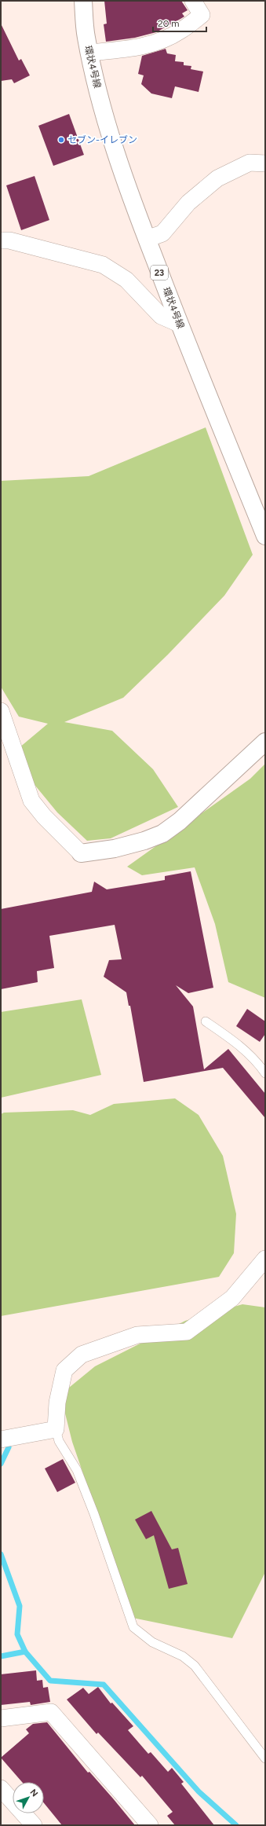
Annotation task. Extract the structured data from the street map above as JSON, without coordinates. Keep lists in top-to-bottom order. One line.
{"streets":{"main road":["環状4号線","23"]},"places":["セブン-イレブン"],"scale_bar":"20 m","north":"top right"}
